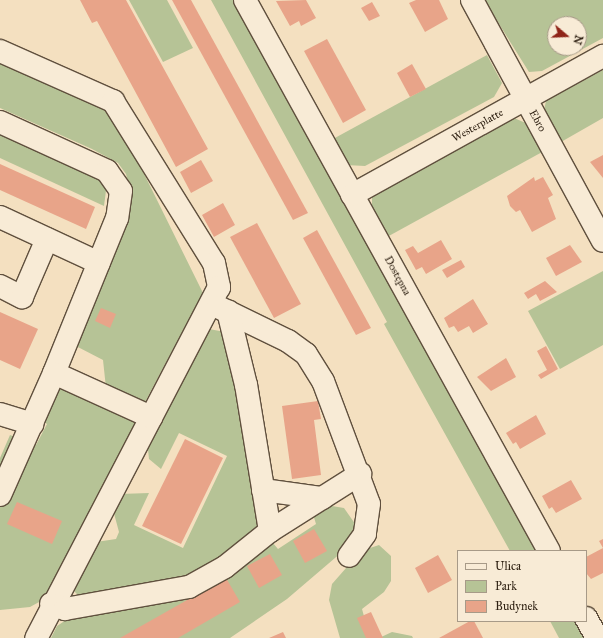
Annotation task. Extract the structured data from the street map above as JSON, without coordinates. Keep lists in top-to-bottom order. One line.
{"streets":{"street":["Ebro","Westerplatte","Dostępna"]},"crossings":[["Ebro","Westerplatte"],["Westerplatte","Dostępna"]],"legend":["Ulica","Park","Budynek"],"north":"right"}
